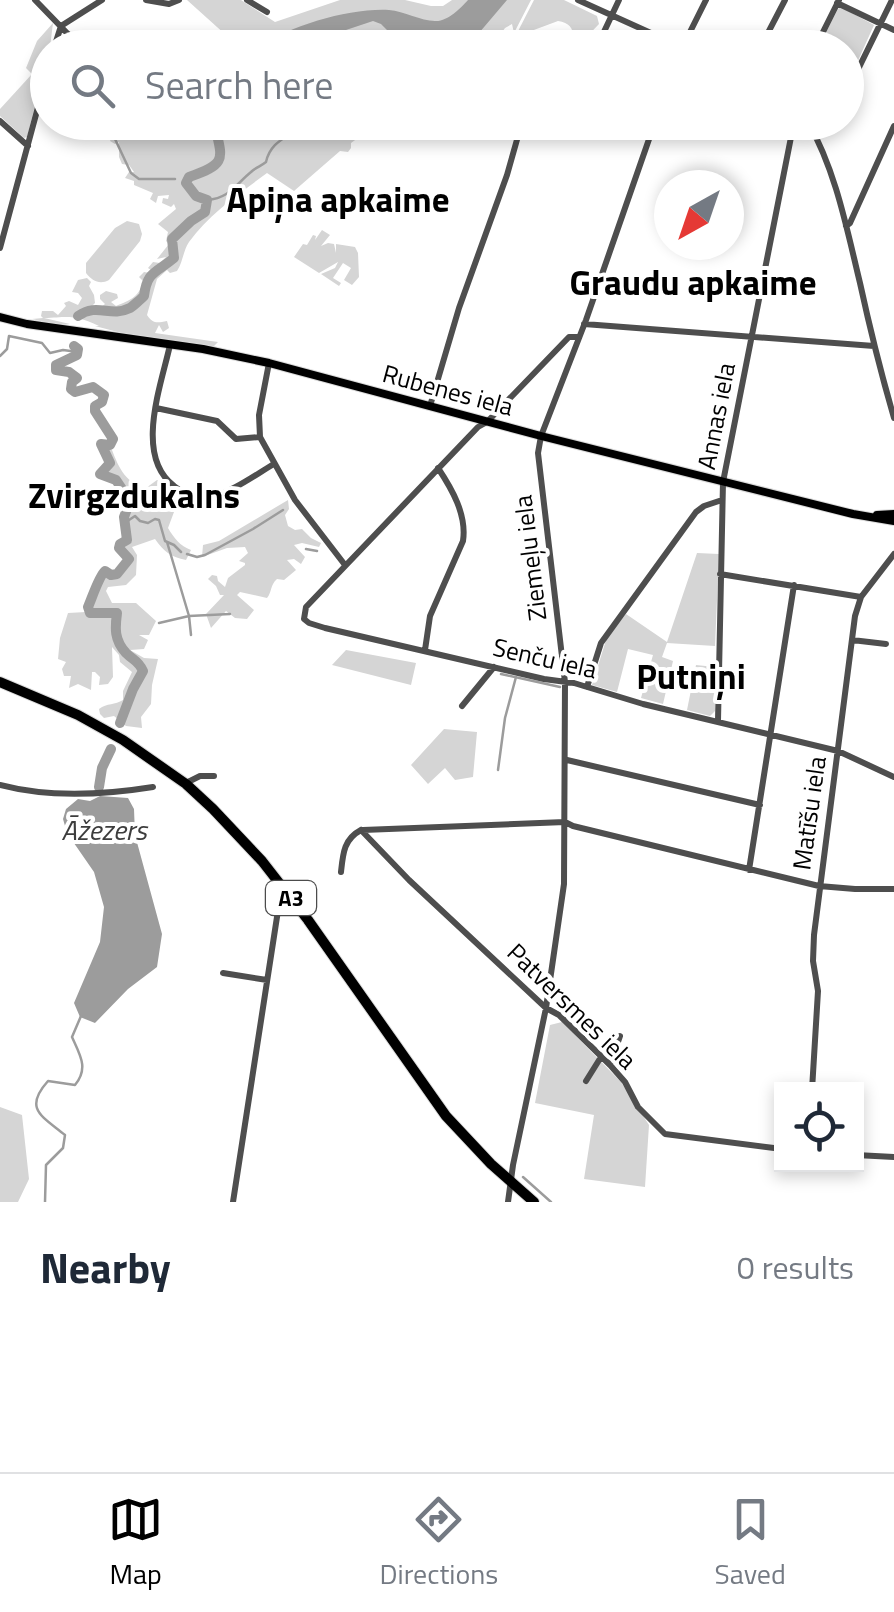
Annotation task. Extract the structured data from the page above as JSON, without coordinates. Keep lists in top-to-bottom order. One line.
{"streets":{"highway":["A3"],"main road":["Rubenes iela"],"street":["Annas iela","Ziemeļu iela","Senču iela","Matīšu iela","Patversmes iela"]},"crossings":[["Rubenes iela","Annas iela"],["Rubenes iela","Ziemeļu iela"],["Annas iela","Senču iela"],["Ziemeļu iela","Senču iela"],["Ziemeļu iela","A3"],["Ziemeļu iela","Patversmes iela"],["Senču iela","Matīšu iela"]],"districts":["Apiņa apkaime","Graudu apkaime","Zvirgzdukalns","Putniņi"],"water":["Āžezers"],"north":"bottom left","page":{"search":"Search here","heading":["Nearby","0 results"],"nav":["Map","Directions","Saved"]}}
